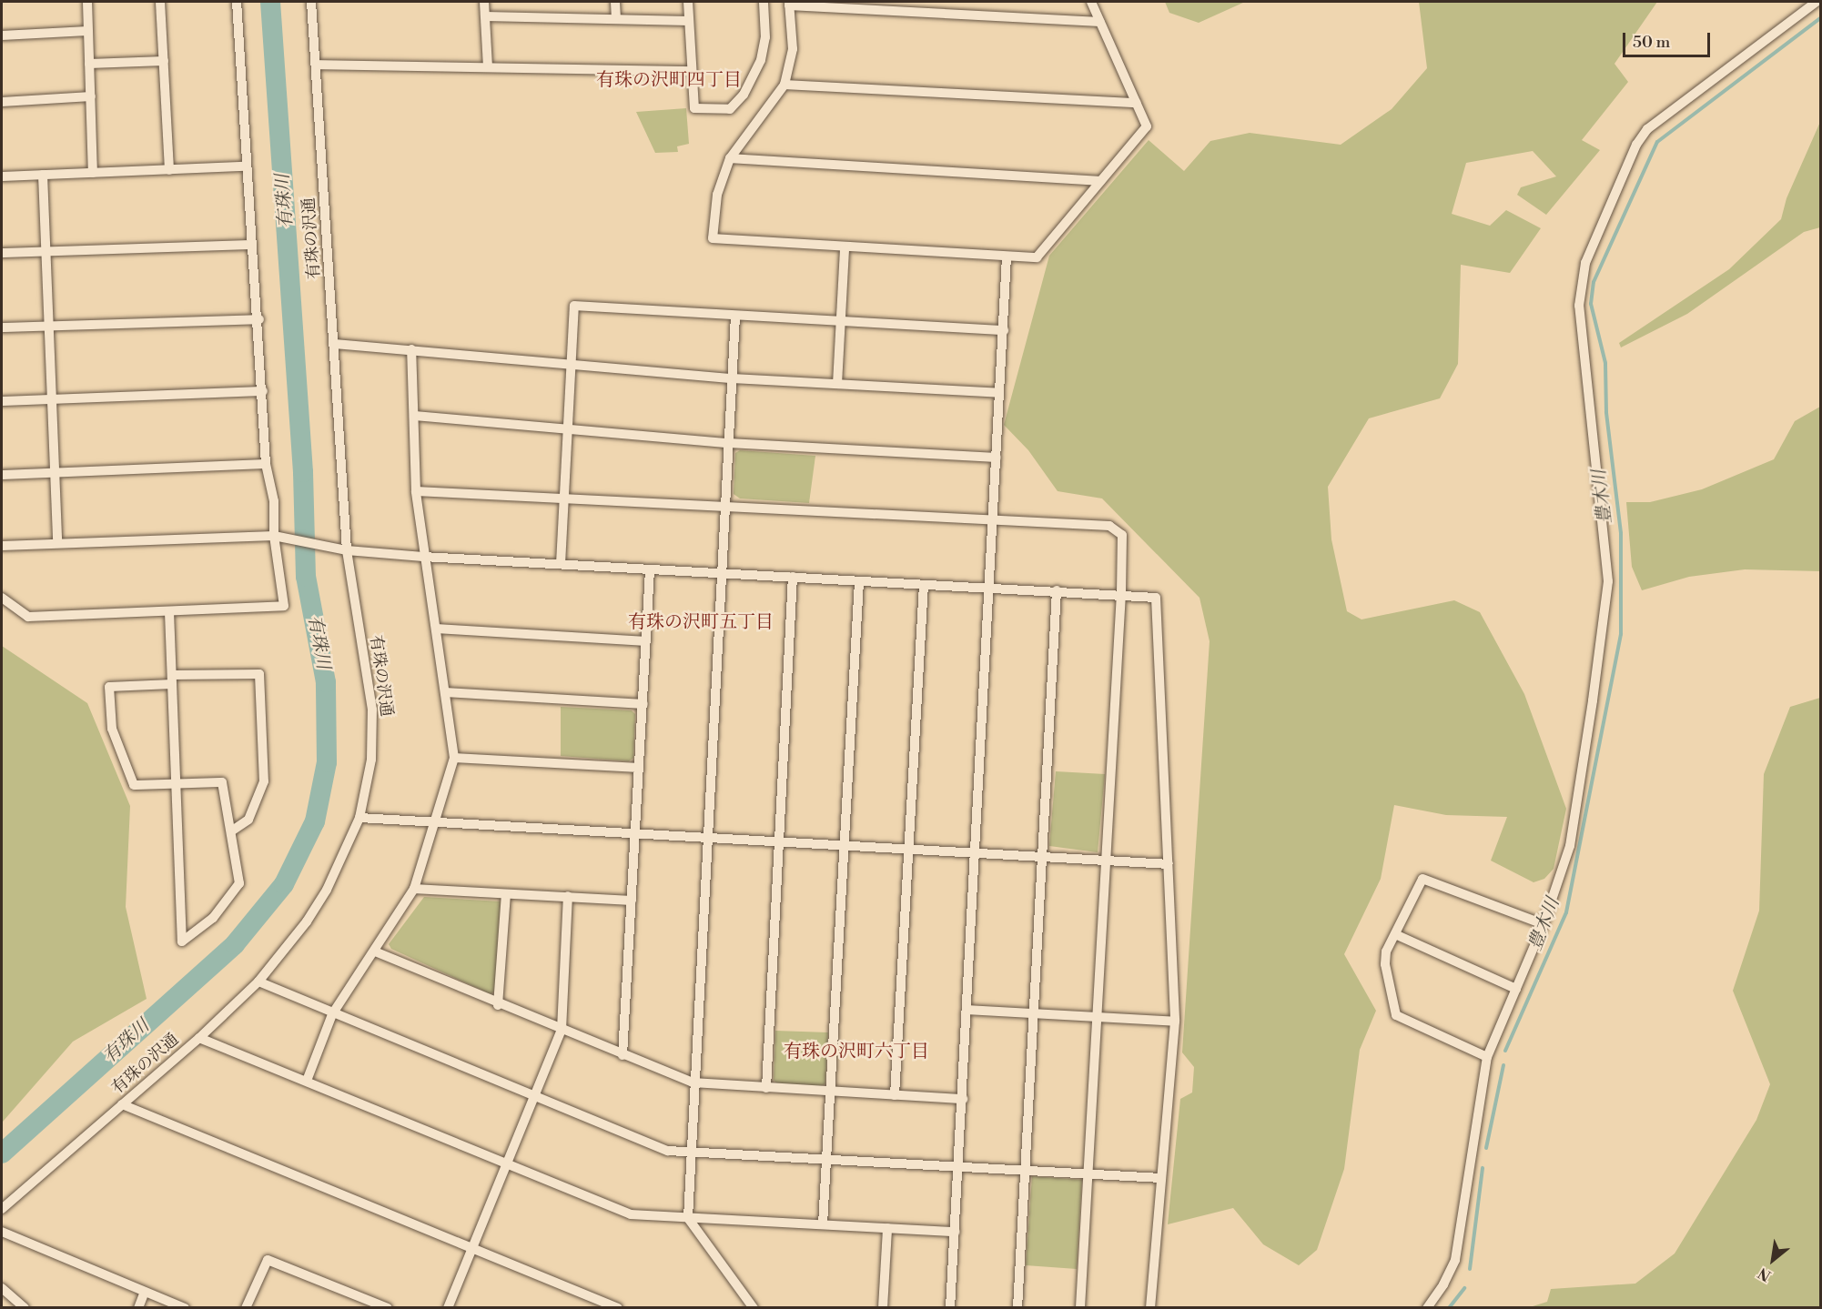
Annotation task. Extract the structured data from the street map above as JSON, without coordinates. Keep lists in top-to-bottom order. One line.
{"streets":{"street":["有珠の沢通"]},"districts":["有珠の沢町四丁目","有珠の沢町五丁目","有珠の沢町六丁目"],"water":["有珠川","豊木川"],"scale_bar":"50 m","north":"bottom left"}
